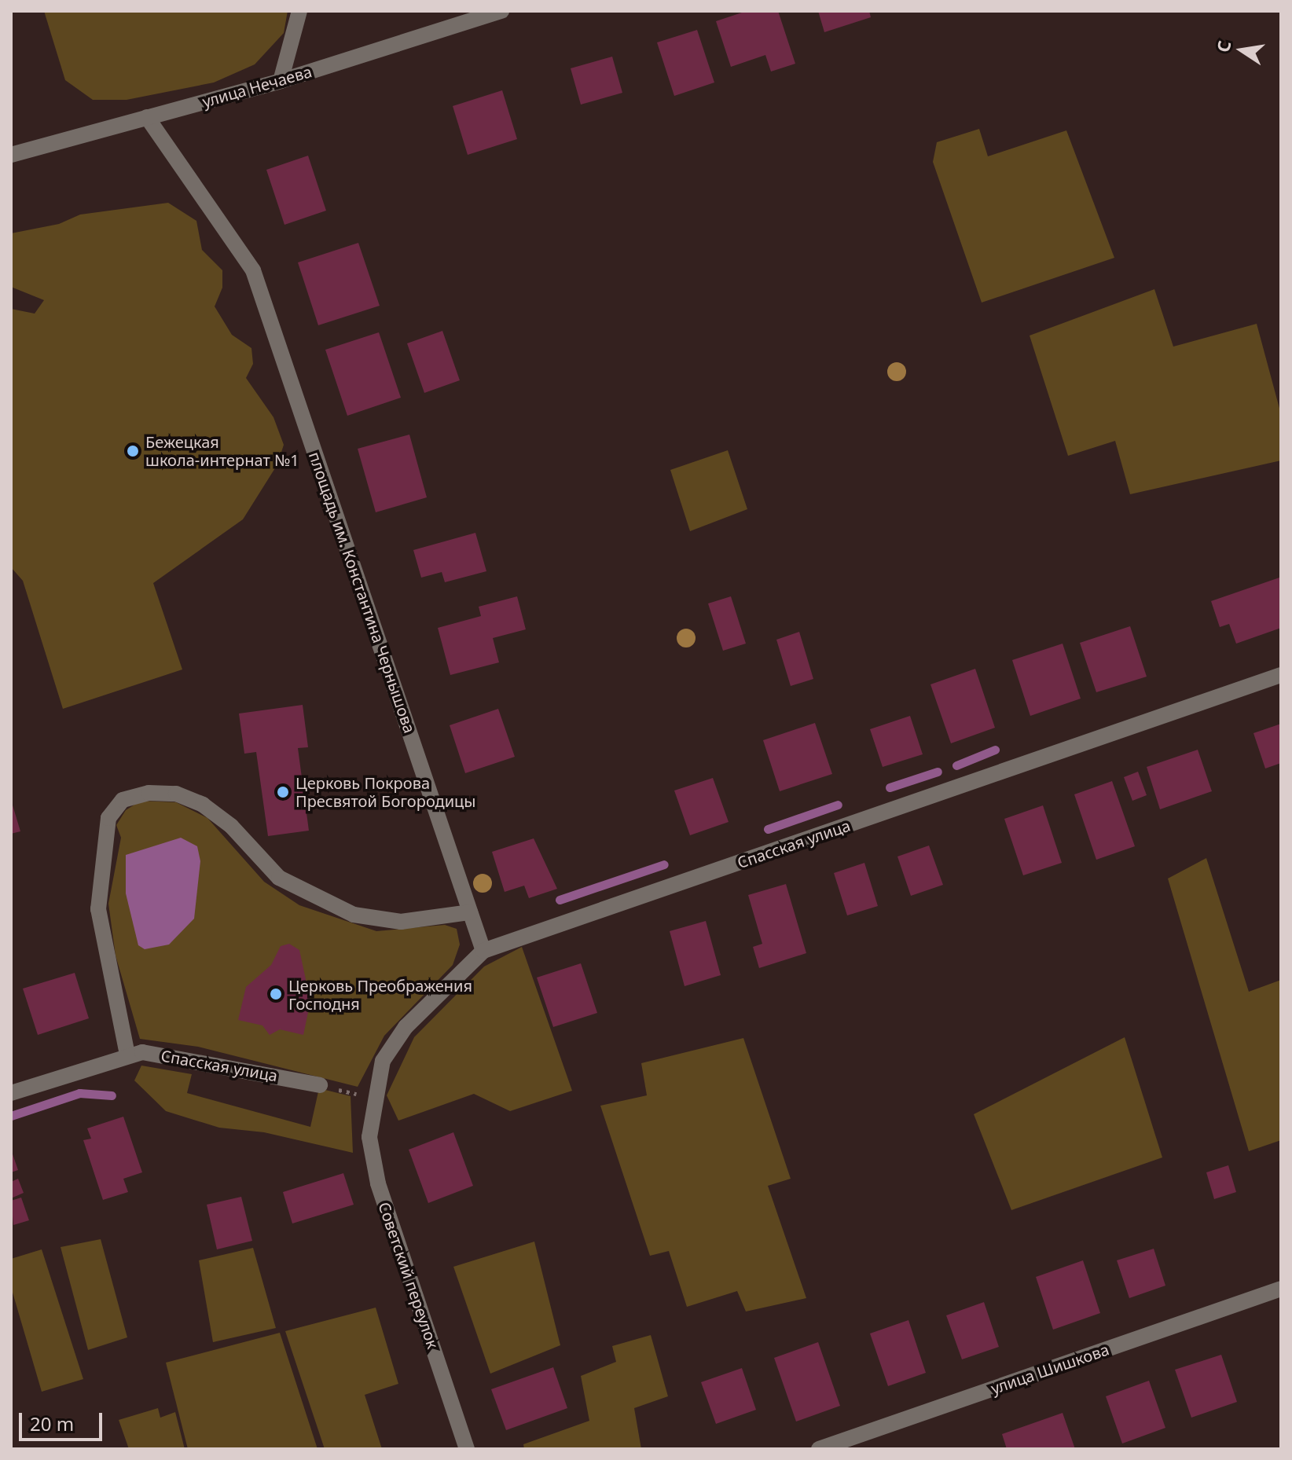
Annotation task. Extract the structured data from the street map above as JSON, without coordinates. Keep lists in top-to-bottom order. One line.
{"streets":{"street":["улица Нечаева","площадь им. Константина Чернышова","Спасская улица","Советский переулок","улица Шишкова"]},"crossings":[["улица Нечаева","площадь им. Константина Чернышова"],["площадь им. Константина Чернышова","Спасская улица"],["Спасская улица","Советский переулок"]],"places":["Бежецкая школа-интернат №1","Церковь Покрова Пресвятой Богородицы","Церковь Преображения Господня"],"scale_bar":"20 m","north":"left"}
